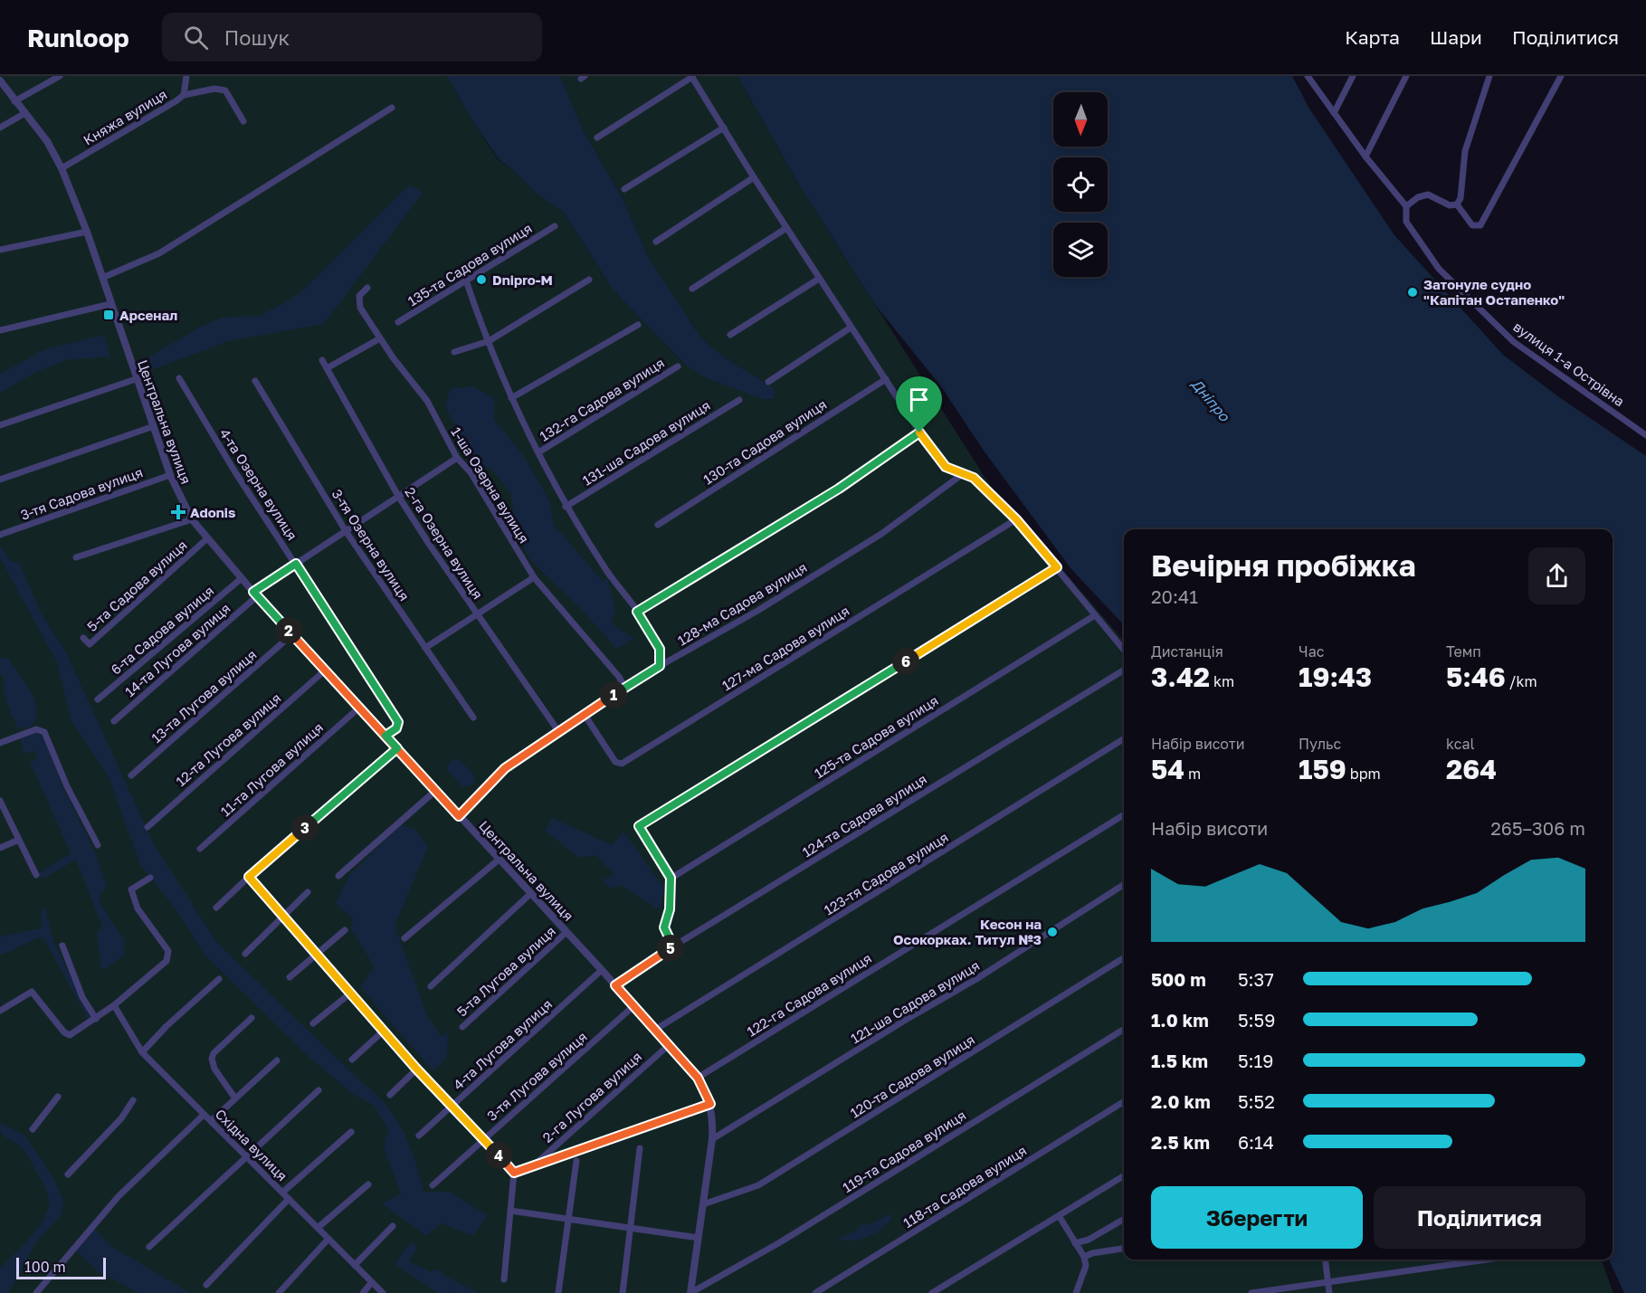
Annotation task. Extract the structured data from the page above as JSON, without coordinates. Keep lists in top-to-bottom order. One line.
{"streets":{"street":["Княжа вулиця","135-та Садова вулиця","вулиця 1-а Острівна","132-га Садова вулиця","Центральна вулиця","130-та Садова вулиця","131-ша Садова вулиця","4-та Озерна вулиця","1-ша Озерна вулиця","3-тя Садова вулиця","2-га Озерна вулиця","3-тя Озерна вулиця","5-та Садова вулиця","128-ма Садова вулиця","6-та Садова вулиця","127-ма Садова вулиця","14-та Лугова вулиця","13-та Лугова вулиця","125-та Садова вулиця","12-та Лугова вулиця","11-та Лугова вулиця","124-та Садова вулиця","123-тя Садова вулиця","5-та Лугова вулиця","122-га Садова вулиця","121-ша Садова вулиця","4-та Лугова вулиця","3-тя Лугова вулиця","120-та Садова вулиця","2-га Лугова вулиця","Східна вулиця","119-та Садова вулиця","118-та Садова вулиця"]},"crossings":[["Княжа вулиця","Центральна вулиця"],["Центральна вулиця","4-та Озерна вулиця"],["Центральна вулиця","3-тя Садова вулиця"],["Центральна вулиця","5-та Садова вулиця"],["Центральна вулиця","128-ма Садова вулиця"],["Центральна вулиця","6-та Садова вулиця"],["Центральна вулиця","14-та Лугова вулиця"],["Центральна вулиця","13-та Лугова вулиця"],["Центральна вулиця","12-та Лугова вулиця"],["Центральна вулиця","11-та Лугова вулиця"],["Центральна вулиця","124-та Садова вулиця"],["Центральна вулиця","123-тя Садова вулиця"],["Центральна вулиця","5-та Лугова вулиця"],["Центральна вулиця","122-га Садова вулиця"],["Центральна вулиця","121-ша Садова вулиця"],["Центральна вулиця","4-та Лугова вулиця"],["Центральна вулиця","3-тя Лугова вулиця"],["Центральна вулиця","120-та Садова вулиця"],["Центральна вулиця","2-га Лугова вулиця"],["Центральна вулиця","119-та Садова вулиця"],["4-та Озерна вулиця","14-та Лугова вулиця"],["1-ша Озерна вулиця","128-ма Садова вулиця"],["1-ша Озерна вулиця","14-та Лугова вулиця"],["2-га Озерна вулиця","128-ма Садова вулиця"],["2-га Озерна вулиця","14-та Лугова вулиця"],["3-тя Озерна вулиця","14-та Лугова вулиця"],["128-ма Садова вулиця","127-ма Садова вулиця"]],"water":["Дніпро"],"places":{"other":["Dnipro-M","Затонуле судно \"Капітан Остапенко\"","Кесон на Осокорках. Титул №3"],"transit":["Арсенал"],"health":["Adonis"]},"scale_bar":"100 m","north":"bottom","page":{"header":"Runloop","search":"Пошук","nav":["Карта","Шари","Поділитися"],"heading":["Вечірня пробіжка","20:41"],"pins":["2","6","1","3","5","4"],"stats":[["Дистанція","3.42 km"],["Час","19:43"],["Темп","5:46 /km"],["Набір висоти","54 m"],["Пульс","159 bpm"],["kcal","264"]],"chart":["Набір висоти","265–306 m"],"list":[{"name":"500 m","note":"5:37"},{"name":"1.0 km","note":"5:59"},{"name":"1.5 km","note":"5:19"},{"name":"2.0 km","note":"5:52"},{"name":"2.5 km","note":"6:14"}],"buttons":["Зберегти","Поділитися"],"scale":"100 m"}}
